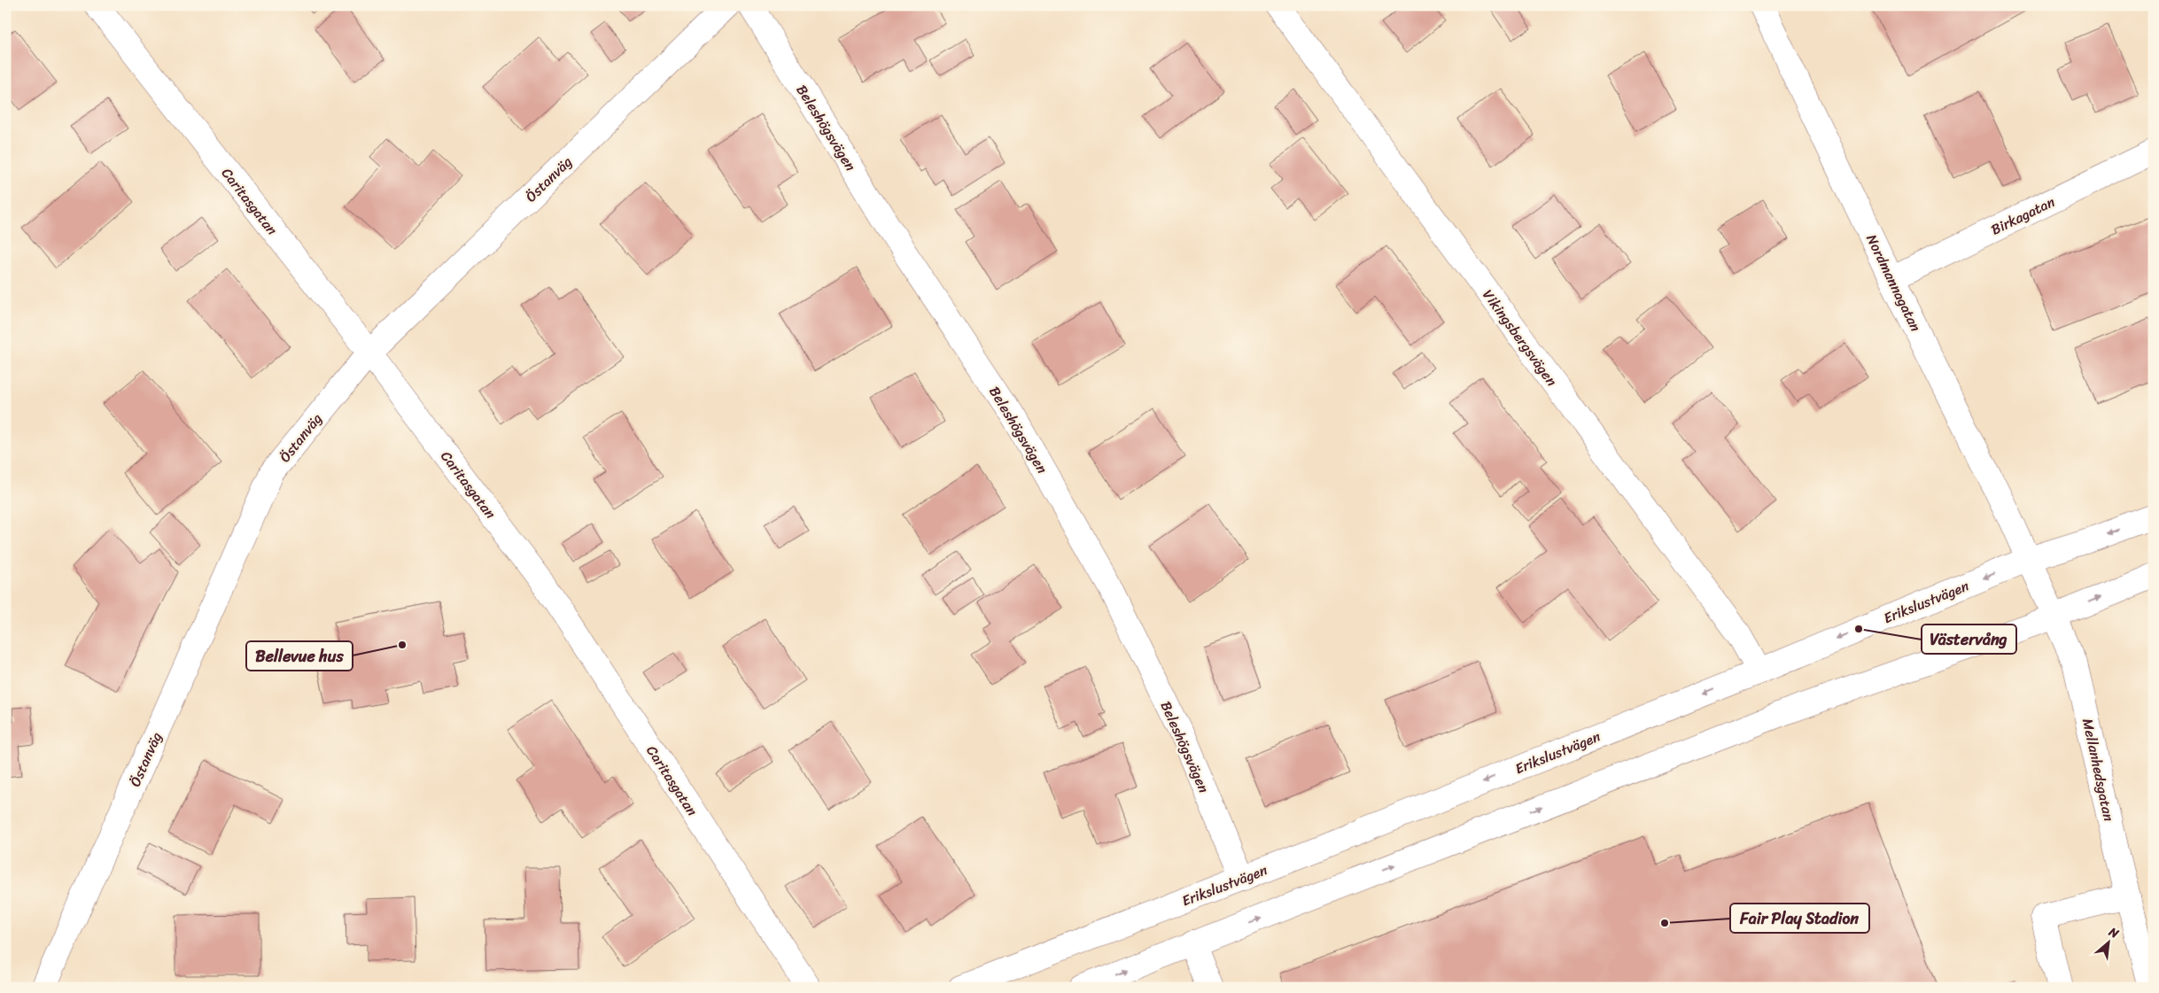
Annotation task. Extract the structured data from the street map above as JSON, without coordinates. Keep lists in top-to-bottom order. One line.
{"streets":{"street":["Beleshögsvägen","Östanväg","Caritasgatan","Birkagatan","Nordmannagatan","Vikingsbergsvägen","Erikslustvägen","Mellanhedsgatan"]},"crossings":[["Beleshögsvägen","Erikslustvägen"],["Östanväg","Caritasgatan"],["Birkagatan","Nordmannagatan"],["Nordmannagatan","Erikslustvägen"],["Nordmannagatan","Mellanhedsgatan"],["Vikingsbergsvägen","Erikslustvägen"],["Erikslustvägen","Mellanhedsgatan"]],"places":["Västervång","Bellevue hus","Fair Play Stadion"],"north":"top right"}
